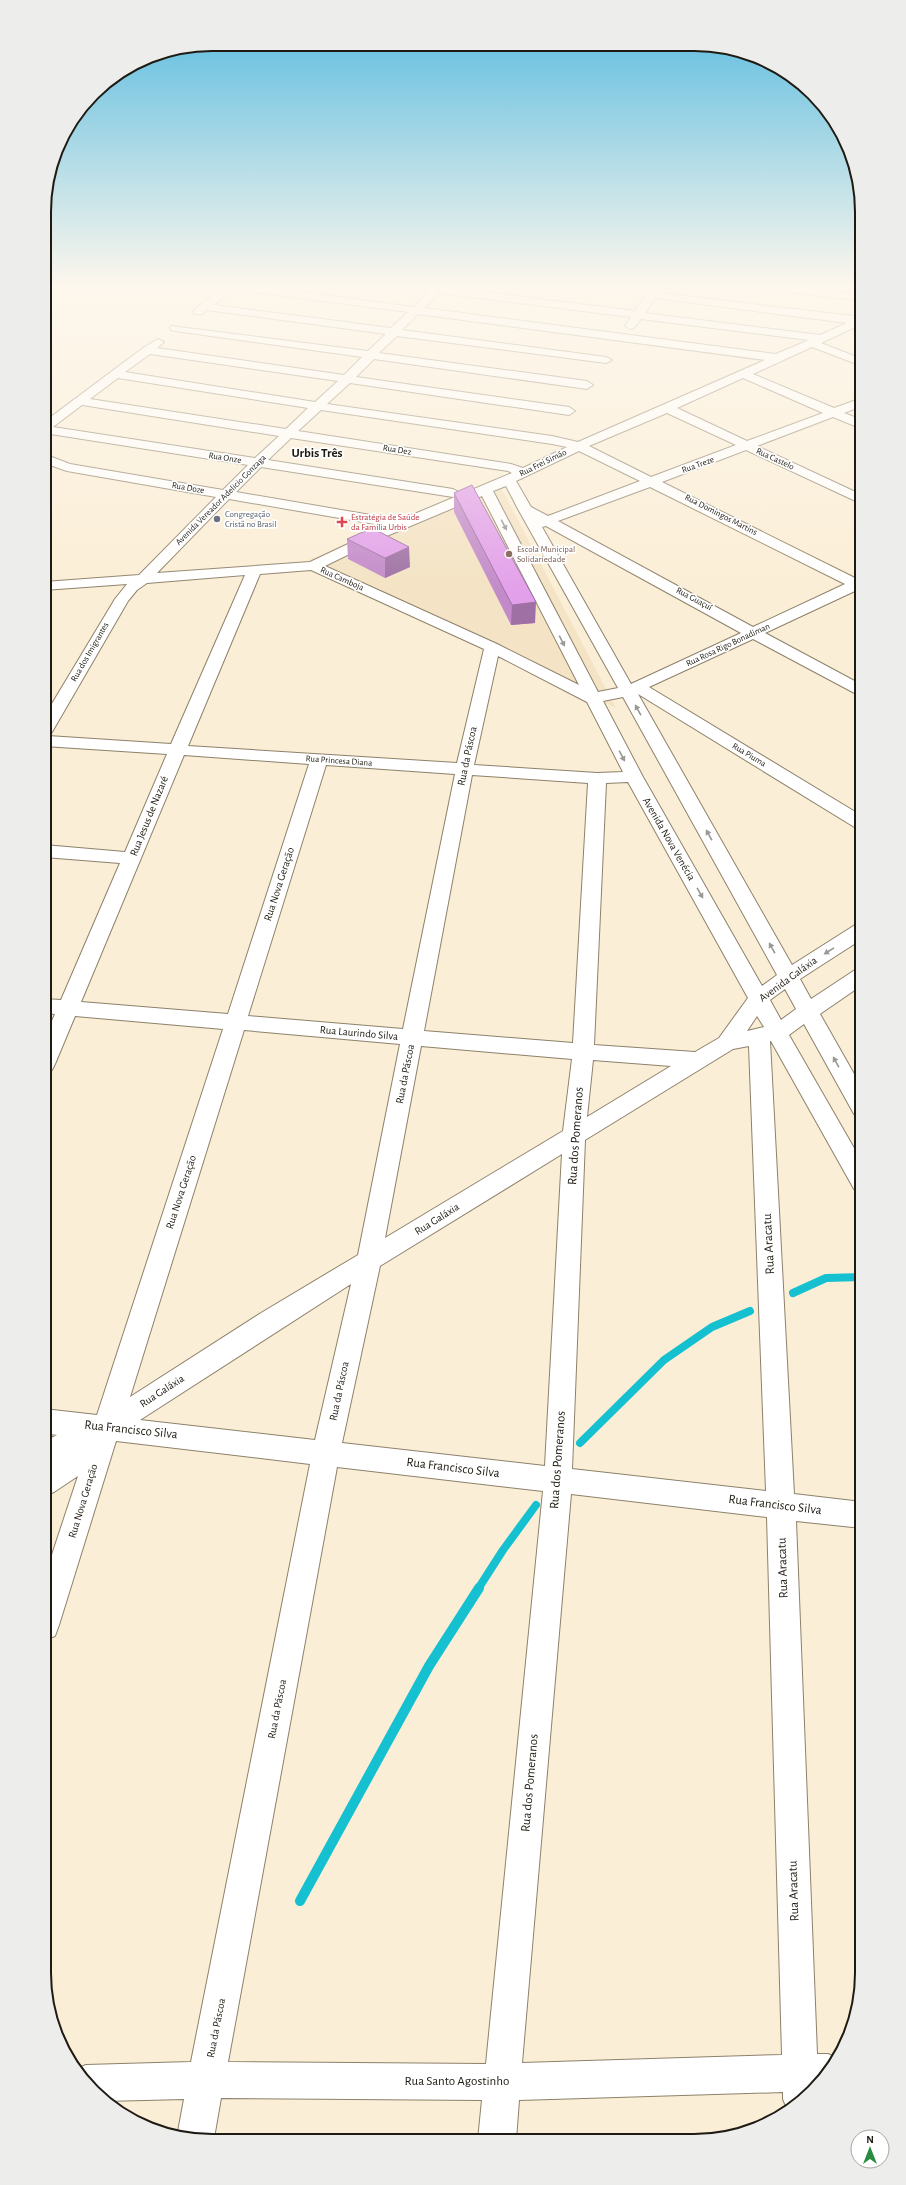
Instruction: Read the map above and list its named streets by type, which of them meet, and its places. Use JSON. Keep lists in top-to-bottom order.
{
  "streets": {
    "street": [
      "Rua Dez",
      "Rua Onze",
      "Rua Castelo",
      "Rua Frei Simão",
      "Rua Treze",
      "Rua Doze",
      "Avenida Vereador Adelicio Gonzaga",
      "Rua Domingos Martins",
      "Rua Camboja",
      "Rua Guaçuí",
      "Rua Rosa Rigo Bonadiman",
      "Rua dos Imigrantes",
      "Rua Piuma",
      "Rua da Páscoa",
      "Rua Princesa Diana",
      "Rua Jesus de Nazaré",
      "Avenida Nova Venécia",
      "Rua Nova Geração",
      "Avenida Galáxia",
      "Rua Laurindo Silva",
      "Rua dos Pomeranos",
      "Rua Galáxia",
      "Rua Aracatu",
      "Rua Francisco Silva",
      "Rua Santo Agostinho"
    ]
  },
  "crossings": [
    ["Rua Dez", "Rua Frei Simão"],
    ["Rua Dez", "Avenida Vereador Adelicio Gonzaga"],
    ["Rua Dez", "Avenida Nova Venécia"],
    ["Rua Onze", "Rua Frei Simão"],
    ["Rua Onze", "Avenida Vereador Adelicio Gonzaga"],
    ["Rua Castelo", "Rua Frei Simão"],
    ["Rua Castelo", "Rua Treze"],
    ["Rua Frei Simão", "Rua Doze"],
    ["Rua Frei Simão", "Rua Domingos Martins"],
    ["Rua Frei Simão", "Rua Camboja"],
    ["Rua Frei Simão", "Avenida Nova Venécia"],
    ["Rua Treze", "Rua Domingos Martins"],
    ["Rua Treze", "Rua Guaçuí"],
    ["Rua Treze", "Avenida Nova Venécia"],
    ["Rua Doze", "Avenida Vereador Adelicio Gonzaga"],
    ["Avenida Vereador Adelicio Gonzaga", "Rua Domingos Martins"],
    ["Avenida Vereador Adelicio Gonzaga", "Rua Camboja"],
    ["Avenida Vereador Adelicio Gonzaga", "Rua dos Imigrantes"],
    ["Rua Camboja", "Rua Rosa Rigo Bonadiman"],
    ["Rua Camboja", "Rua dos Imigrantes"],
    ["Rua Camboja", "Rua da Páscoa"],
    ["Rua Camboja", "Rua Jesus de Nazaré"],
    ["Rua Camboja", "Avenida Nova Venécia"],
    ["Rua Guaçuí", "Rua Rosa Rigo Bonadiman"],
    ["Rua Guaçuí", "Avenida Nova Venécia"],
    ["Rua Rosa Rigo Bonadiman", "Rua Piuma"],
    ["Rua Rosa Rigo Bonadiman", "Avenida Nova Venécia"],
    ["Rua Piuma", "Avenida Nova Venécia"],
    ["Rua da Páscoa", "Rua Princesa Diana"],
    ["Rua da Páscoa", "Rua Laurindo Silva"],
    ["Rua da Páscoa", "Rua Galáxia"],
    ["Rua da Páscoa", "Rua Francisco Silva"],
    ["Rua da Páscoa", "Rua Santo Agostinho"],
    ["Rua Princesa Diana", "Rua Jesus de Nazaré"],
    ["Rua Princesa Diana", "Avenida Nova Venécia"],
    ["Rua Princesa Diana", "Rua Nova Geração"],
    ["Rua Princesa Diana", "Rua dos Pomeranos"],
    ["Rua Jesus de Nazaré", "Rua Laurindo Silva"],
    ["Avenida Nova Venécia", "Avenida Galáxia"],
    ["Avenida Nova Venécia", "Rua Galáxia"],
    ["Avenida Nova Venécia", "Rua Aracatu"],
    ["Rua Nova Geração", "Rua Laurindo Silva"],
    ["Rua Nova Geração", "Rua Galáxia"],
    ["Rua Nova Geração", "Rua Francisco Silva"],
    ["Avenida Galáxia", "Rua Galáxia"],
    ["Rua Laurindo Silva", "Rua dos Pomeranos"],
    ["Rua Laurindo Silva", "Rua Galáxia"],
    ["Rua dos Pomeranos", "Rua Galáxia"],
    ["Rua dos Pomeranos", "Rua Francisco Silva"],
    ["Rua dos Pomeranos", "Rua Santo Agostinho"],
    ["Rua Galáxia", "Rua Aracatu"],
    ["Rua Galáxia", "Rua Francisco Silva"],
    ["Rua Aracatu", "Rua Francisco Silva"],
    ["Rua Aracatu", "Rua Santo Agostinho"]
  ],
  "districts": ["Urbis Três"],
  "places": {
    "other": ["Congregação Cristã no Brasil", "Escola Municipal Solidariedade"],
    "health": ["Estratégia de Saúde da Família Urbis"]
  },
  "north": "top"
}
